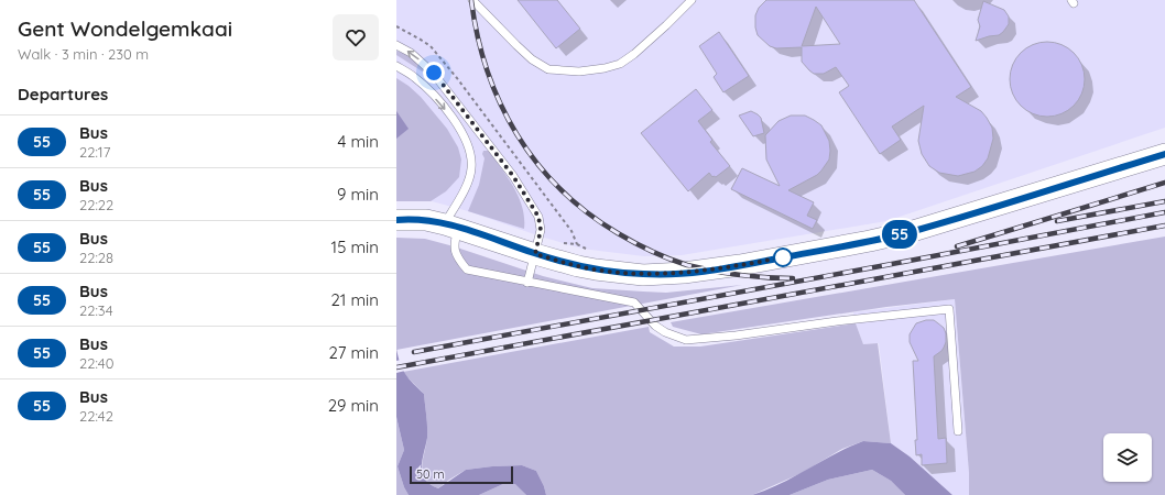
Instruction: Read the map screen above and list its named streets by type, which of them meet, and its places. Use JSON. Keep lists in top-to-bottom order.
{
  "lines": ["bus line 55"],
  "scale_bar": "50 m",
  "page": {
    "heading": [
      ["Gent Wondelgemkaai", "Walk · 3 min · 230 m"],
      "Departures"
    ],
    "on_map": "55",
    "list": [
      {
        "mark": "55",
        "name": "Bus",
        "note": "22:17",
        "value": "4 min"
      },
      {
        "mark": "55",
        "name": "Bus",
        "note": "22:22",
        "value": "9 min"
      },
      {
        "mark": "55",
        "name": "Bus",
        "note": "22:28",
        "value": "15 min"
      },
      {
        "mark": "55",
        "name": "Bus",
        "note": "22:34",
        "value": "21 min"
      },
      {
        "mark": "55",
        "name": "Bus",
        "note": "22:40",
        "value": "27 min"
      },
      {
        "mark": "55",
        "name": "Bus",
        "note": "22:42",
        "value": "29 min"
      }
    ],
    "scale": "50 m"
  }
}
